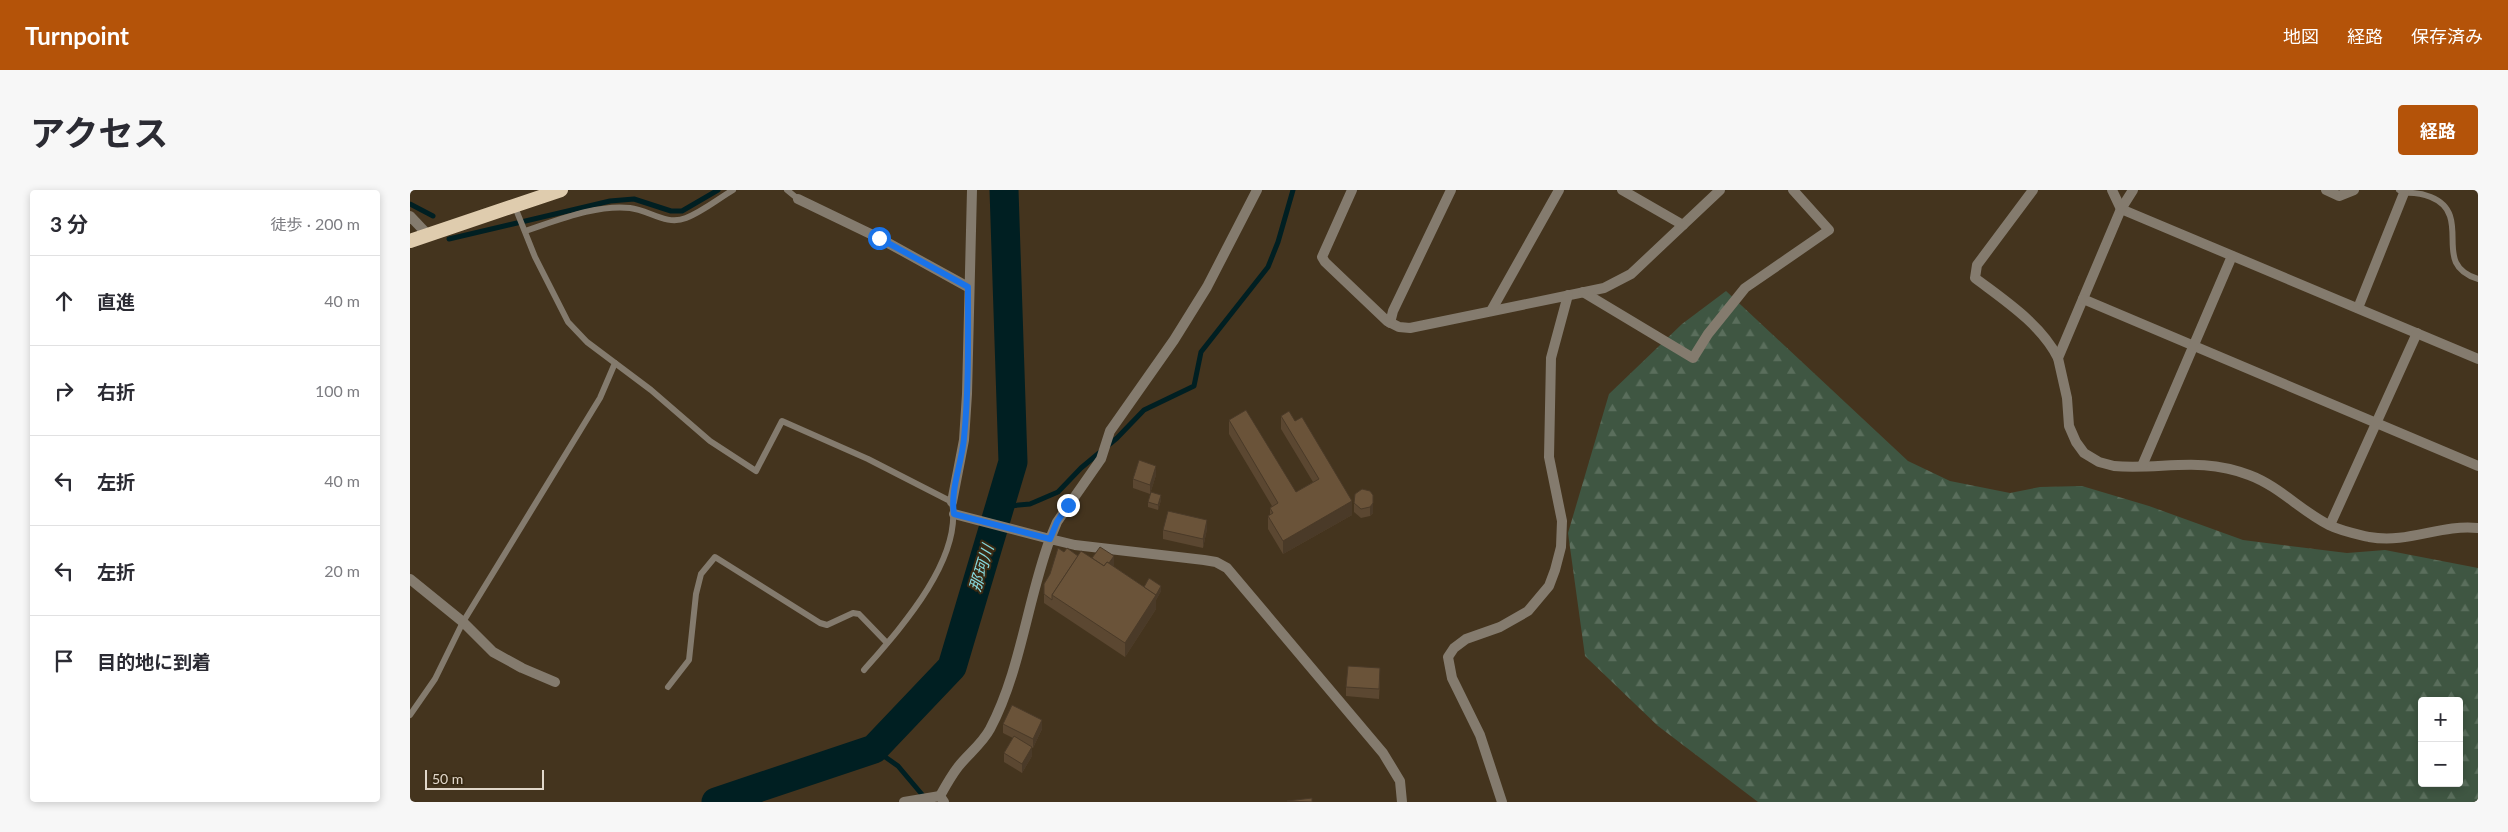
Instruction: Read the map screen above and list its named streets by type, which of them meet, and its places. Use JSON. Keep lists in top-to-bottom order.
{
  "water": ["那珂川"],
  "scale_bar": "50 m",
  "page": {
    "header": "Turnpoint",
    "nav": ["地図", "経路", "保存済み"],
    "title": "アクセス",
    "buttons": "経路",
    "heading": ["3 分", "徒歩 · 200 m"],
    "list": [
      ["直進", "40 m"],
      ["右折", "100 m"],
      ["左折", "40 m"],
      ["左折", "20 m"],
      "目的地に到着"
    ],
    "map_buttons": ["+", "−"],
    "scale": "50 m"
  }
}
